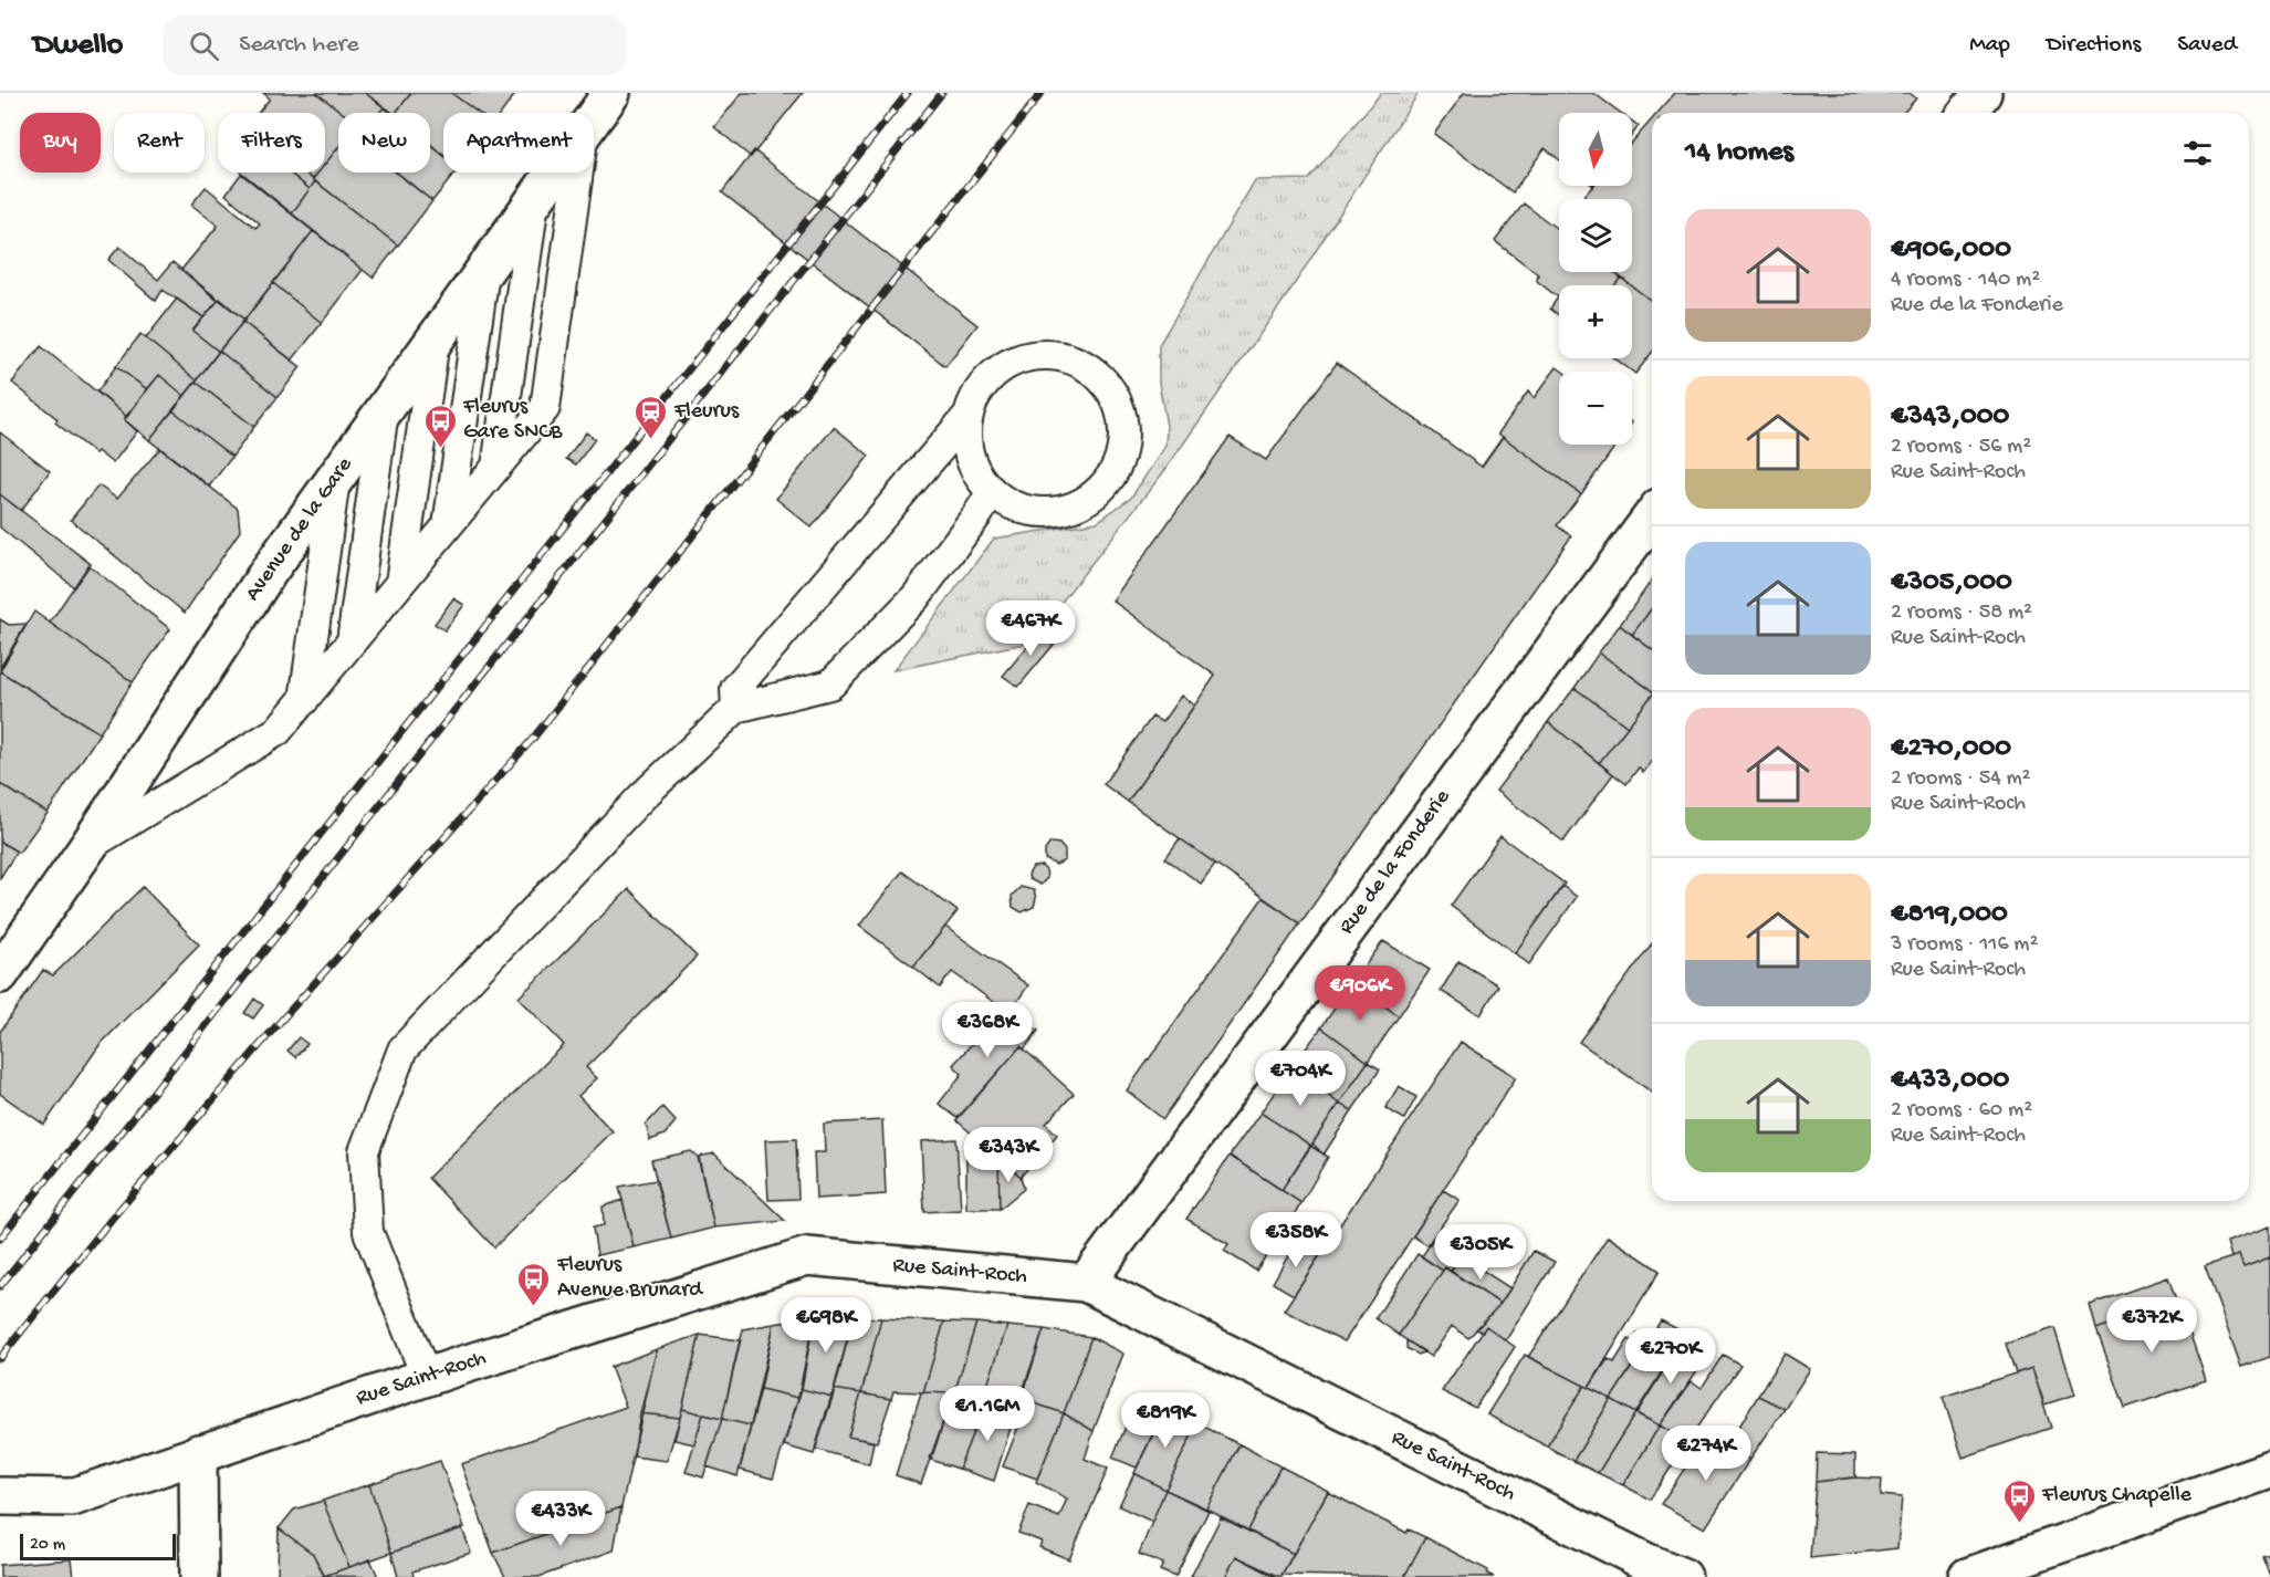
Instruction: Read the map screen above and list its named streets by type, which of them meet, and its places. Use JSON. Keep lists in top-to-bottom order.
{
  "streets": {
    "street": ["Avenue de la Gare", "Rue de la Fonderie", "Rue Saint-Roch"]
  },
  "crossings": [
    ["Rue de la Fonderie", "Rue Saint-Roch"]
  ],
  "places": {
    "station": ["Fleurus"],
    "bus stop": ["Fleurus Gare SNCB", "Fleurus Avenue Brunard", "Fleurus Chapelle"]
  },
  "scale_bar": "20 m",
  "north": "bottom",
  "page": {
    "header": "Dwello",
    "search": "Search here",
    "nav": ["Map", "Directions", "Saved"],
    "map_buttons": ["+", "−"],
    "chip": [
      "Buy",
      "Rent",
      "Filters",
      "New",
      "Apartment"
    ],
    "heading": "14 homes",
    "list": [
      {
        "name": "€906,000",
        "note": "4 rooms · 140 m² · Rue de la Fonderie"
      },
      {
        "name": "€343,000",
        "note": "2 rooms · 56 m² · Rue Saint-Roch"
      },
      {
        "name": "€305,000",
        "note": "2 rooms · 58 m² · Rue Saint-Roch"
      },
      {
        "name": "€270,000",
        "note": "2 rooms · 54 m² · Rue Saint-Roch"
      },
      {
        "name": "€819,000",
        "note": "3 rooms · 116 m² · Rue Saint-Roch"
      },
      {
        "name": "€433,000",
        "note": "2 rooms · 60 m² · Rue Saint-Roch"
      }
    ],
    "price": [
      "€467K",
      "€906K",
      "€368K",
      "€704K",
      "€343K",
      "€358K",
      "€305K",
      "€698K",
      "€372K",
      "€270K",
      "€1.16M",
      "€819K",
      "€274K",
      "€433K"
    ],
    "scale": "20 m"
  }
}
